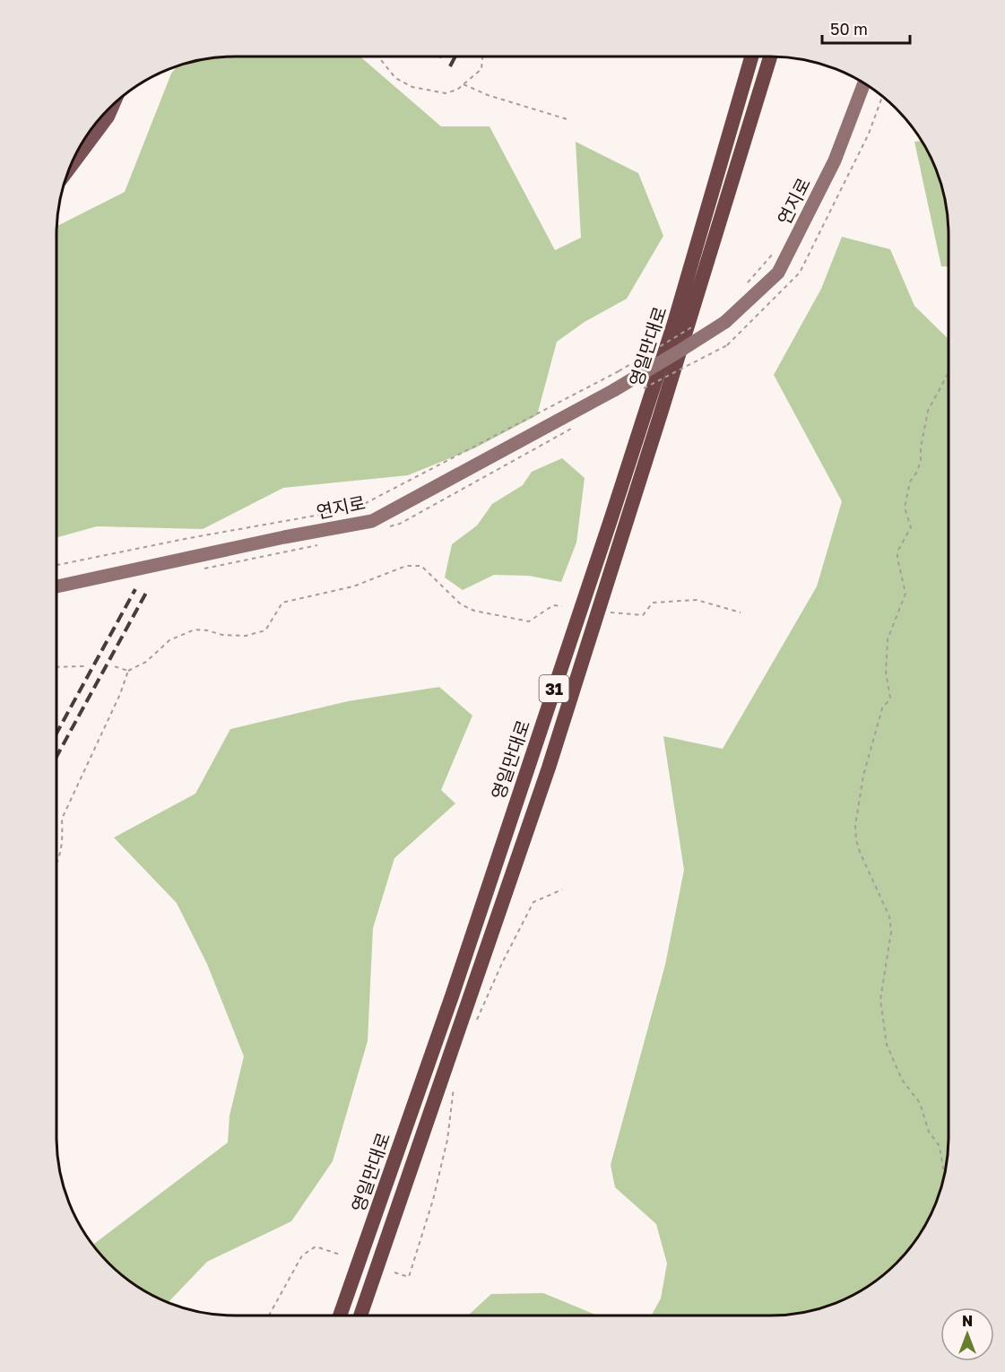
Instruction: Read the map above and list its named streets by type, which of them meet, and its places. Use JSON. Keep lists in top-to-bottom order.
{
  "streets": {
    "highway": ["영일만대로", "31"],
    "main road": ["연지로"]
  },
  "scale_bar": "50 m",
  "north": "top"
}
